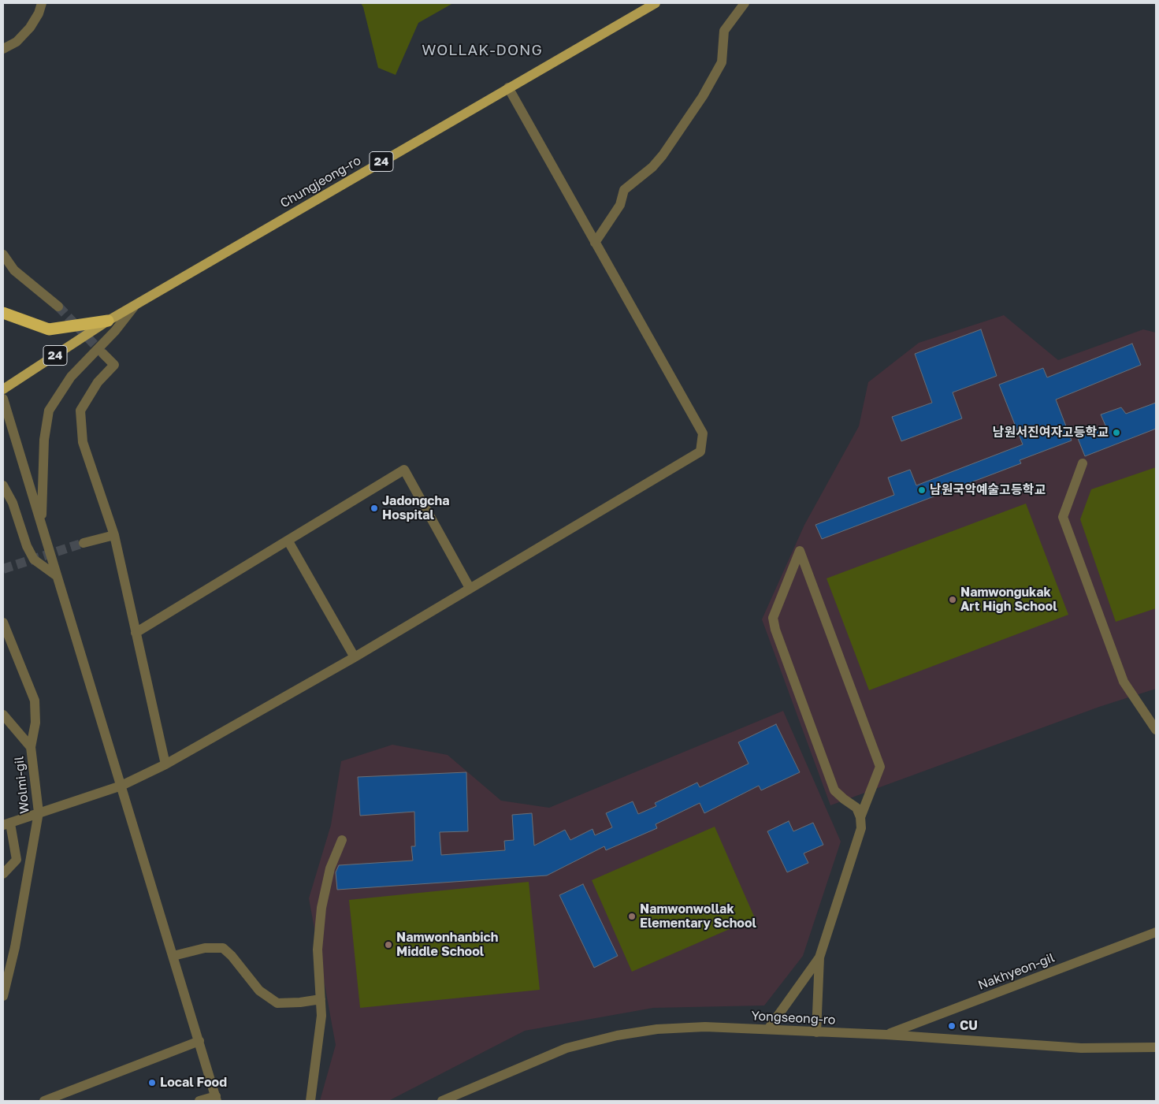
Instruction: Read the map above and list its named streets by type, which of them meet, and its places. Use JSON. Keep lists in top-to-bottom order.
{
  "streets": {
    "main road": ["24", "Chungjeong-ro"],
    "street": ["Wolmi-gil", "Nakhyeon-gil", "Yongseong-ro"]
  },
  "crossings": [
    ["Nakhyeon-gil", "Yongseong-ro"]
  ],
  "districts": ["WOLLAK-DONG"],
  "places": [
    "남원서진여자고등학교",
    "남원국악예술고등학교",
    "Jadongcha Hospital",
    "Namwongukak Art High School",
    "Namwonwollak Elementary School",
    "Namwonhanbich Middle School",
    "CU",
    "Local Food"
  ]
}
